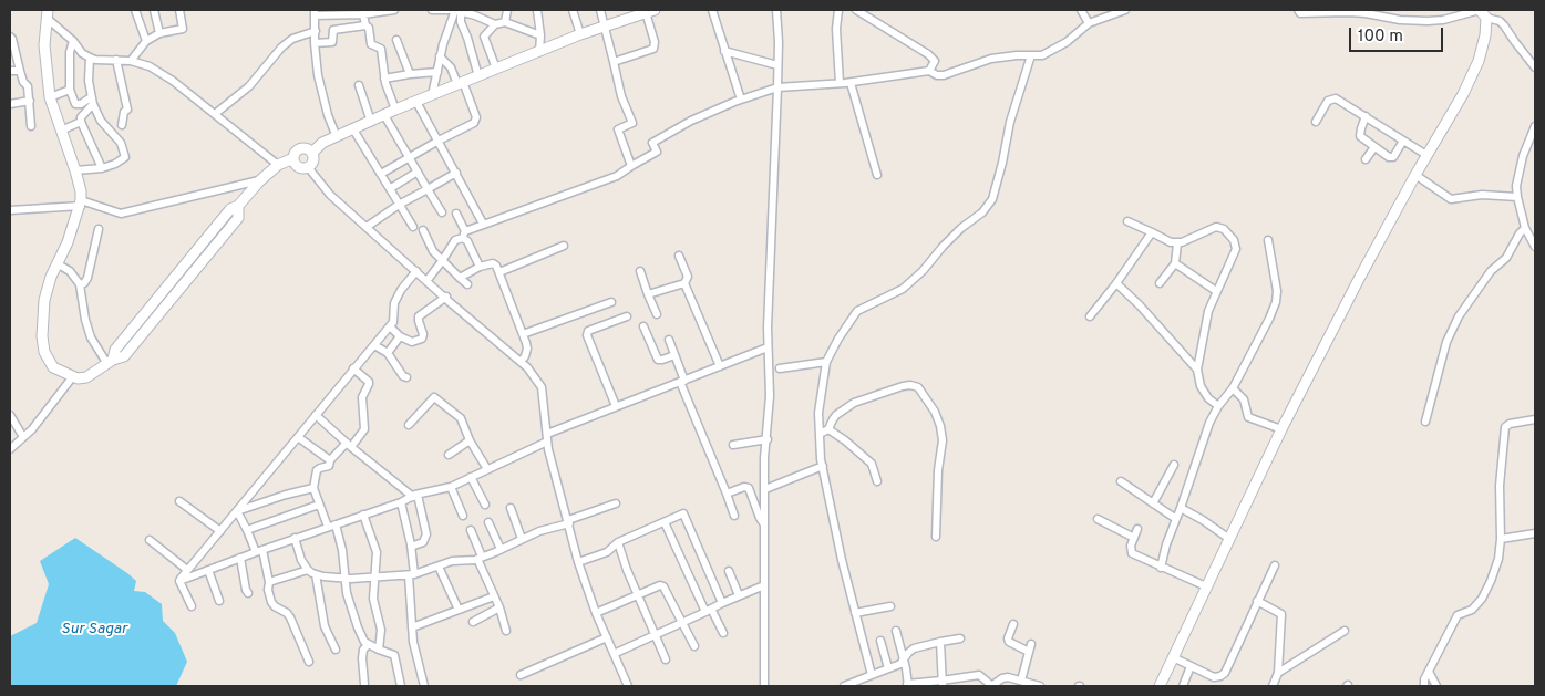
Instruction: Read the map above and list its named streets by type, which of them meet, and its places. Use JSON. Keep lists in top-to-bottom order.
{
  "water": ["Sur Sagar"],
  "scale_bar": "100 m"
}
